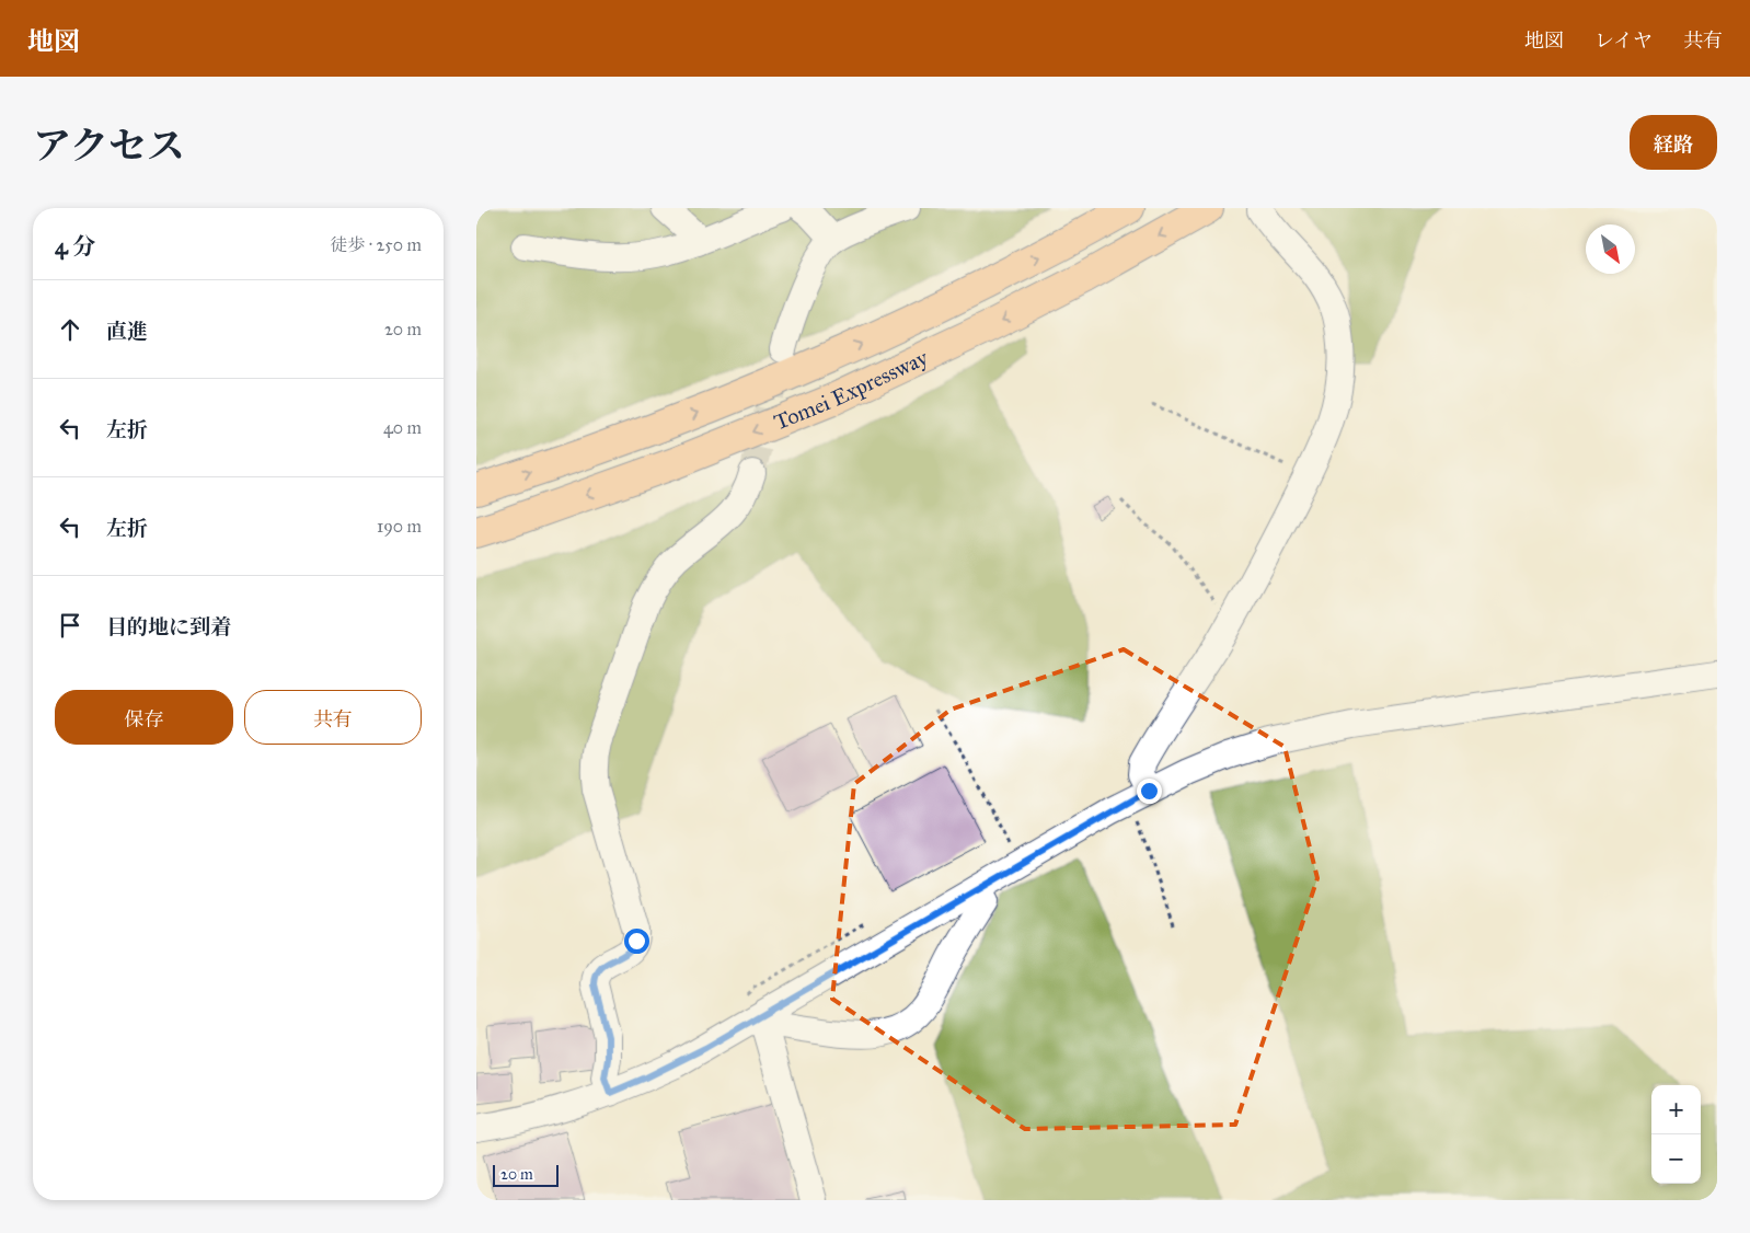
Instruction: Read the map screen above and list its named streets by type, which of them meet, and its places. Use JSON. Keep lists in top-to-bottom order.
{
  "streets": {
    "highway": ["Tomei Expressway"]
  },
  "scale_bar": "20 m",
  "north": "bottom right",
  "page": {
    "header": "地図",
    "nav": ["地図", "レイヤ", "共有"],
    "title": "アクセス",
    "buttons": [
      "経路",
      ["保存", "共有"]
    ],
    "heading": ["4 分", "徒歩 · 250 m"],
    "list": [
      ["直進", "20 m"],
      ["左折", "40 m"],
      ["左折", "190 m"],
      "目的地に到着"
    ],
    "map_buttons": ["+", "−"],
    "scale": "20 m"
  }
}
